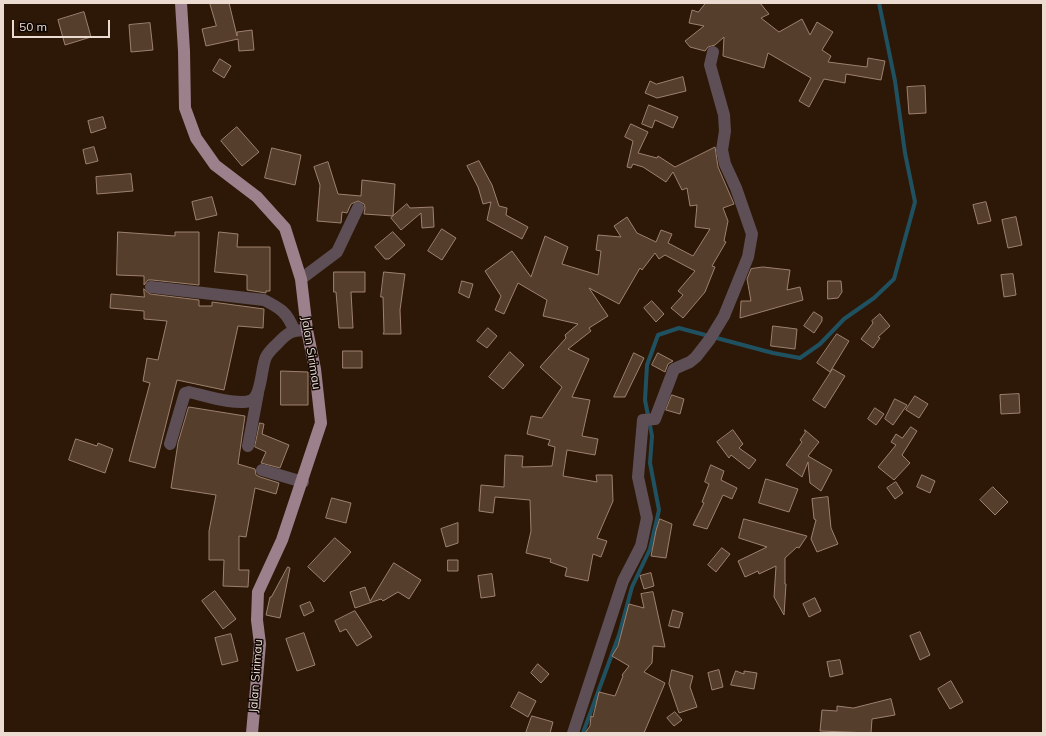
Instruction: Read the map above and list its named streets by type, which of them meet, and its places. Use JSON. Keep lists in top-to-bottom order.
{
  "streets": {
    "main road": ["Jalan Sirimau"]
  },
  "scale_bar": "50 m"
}
